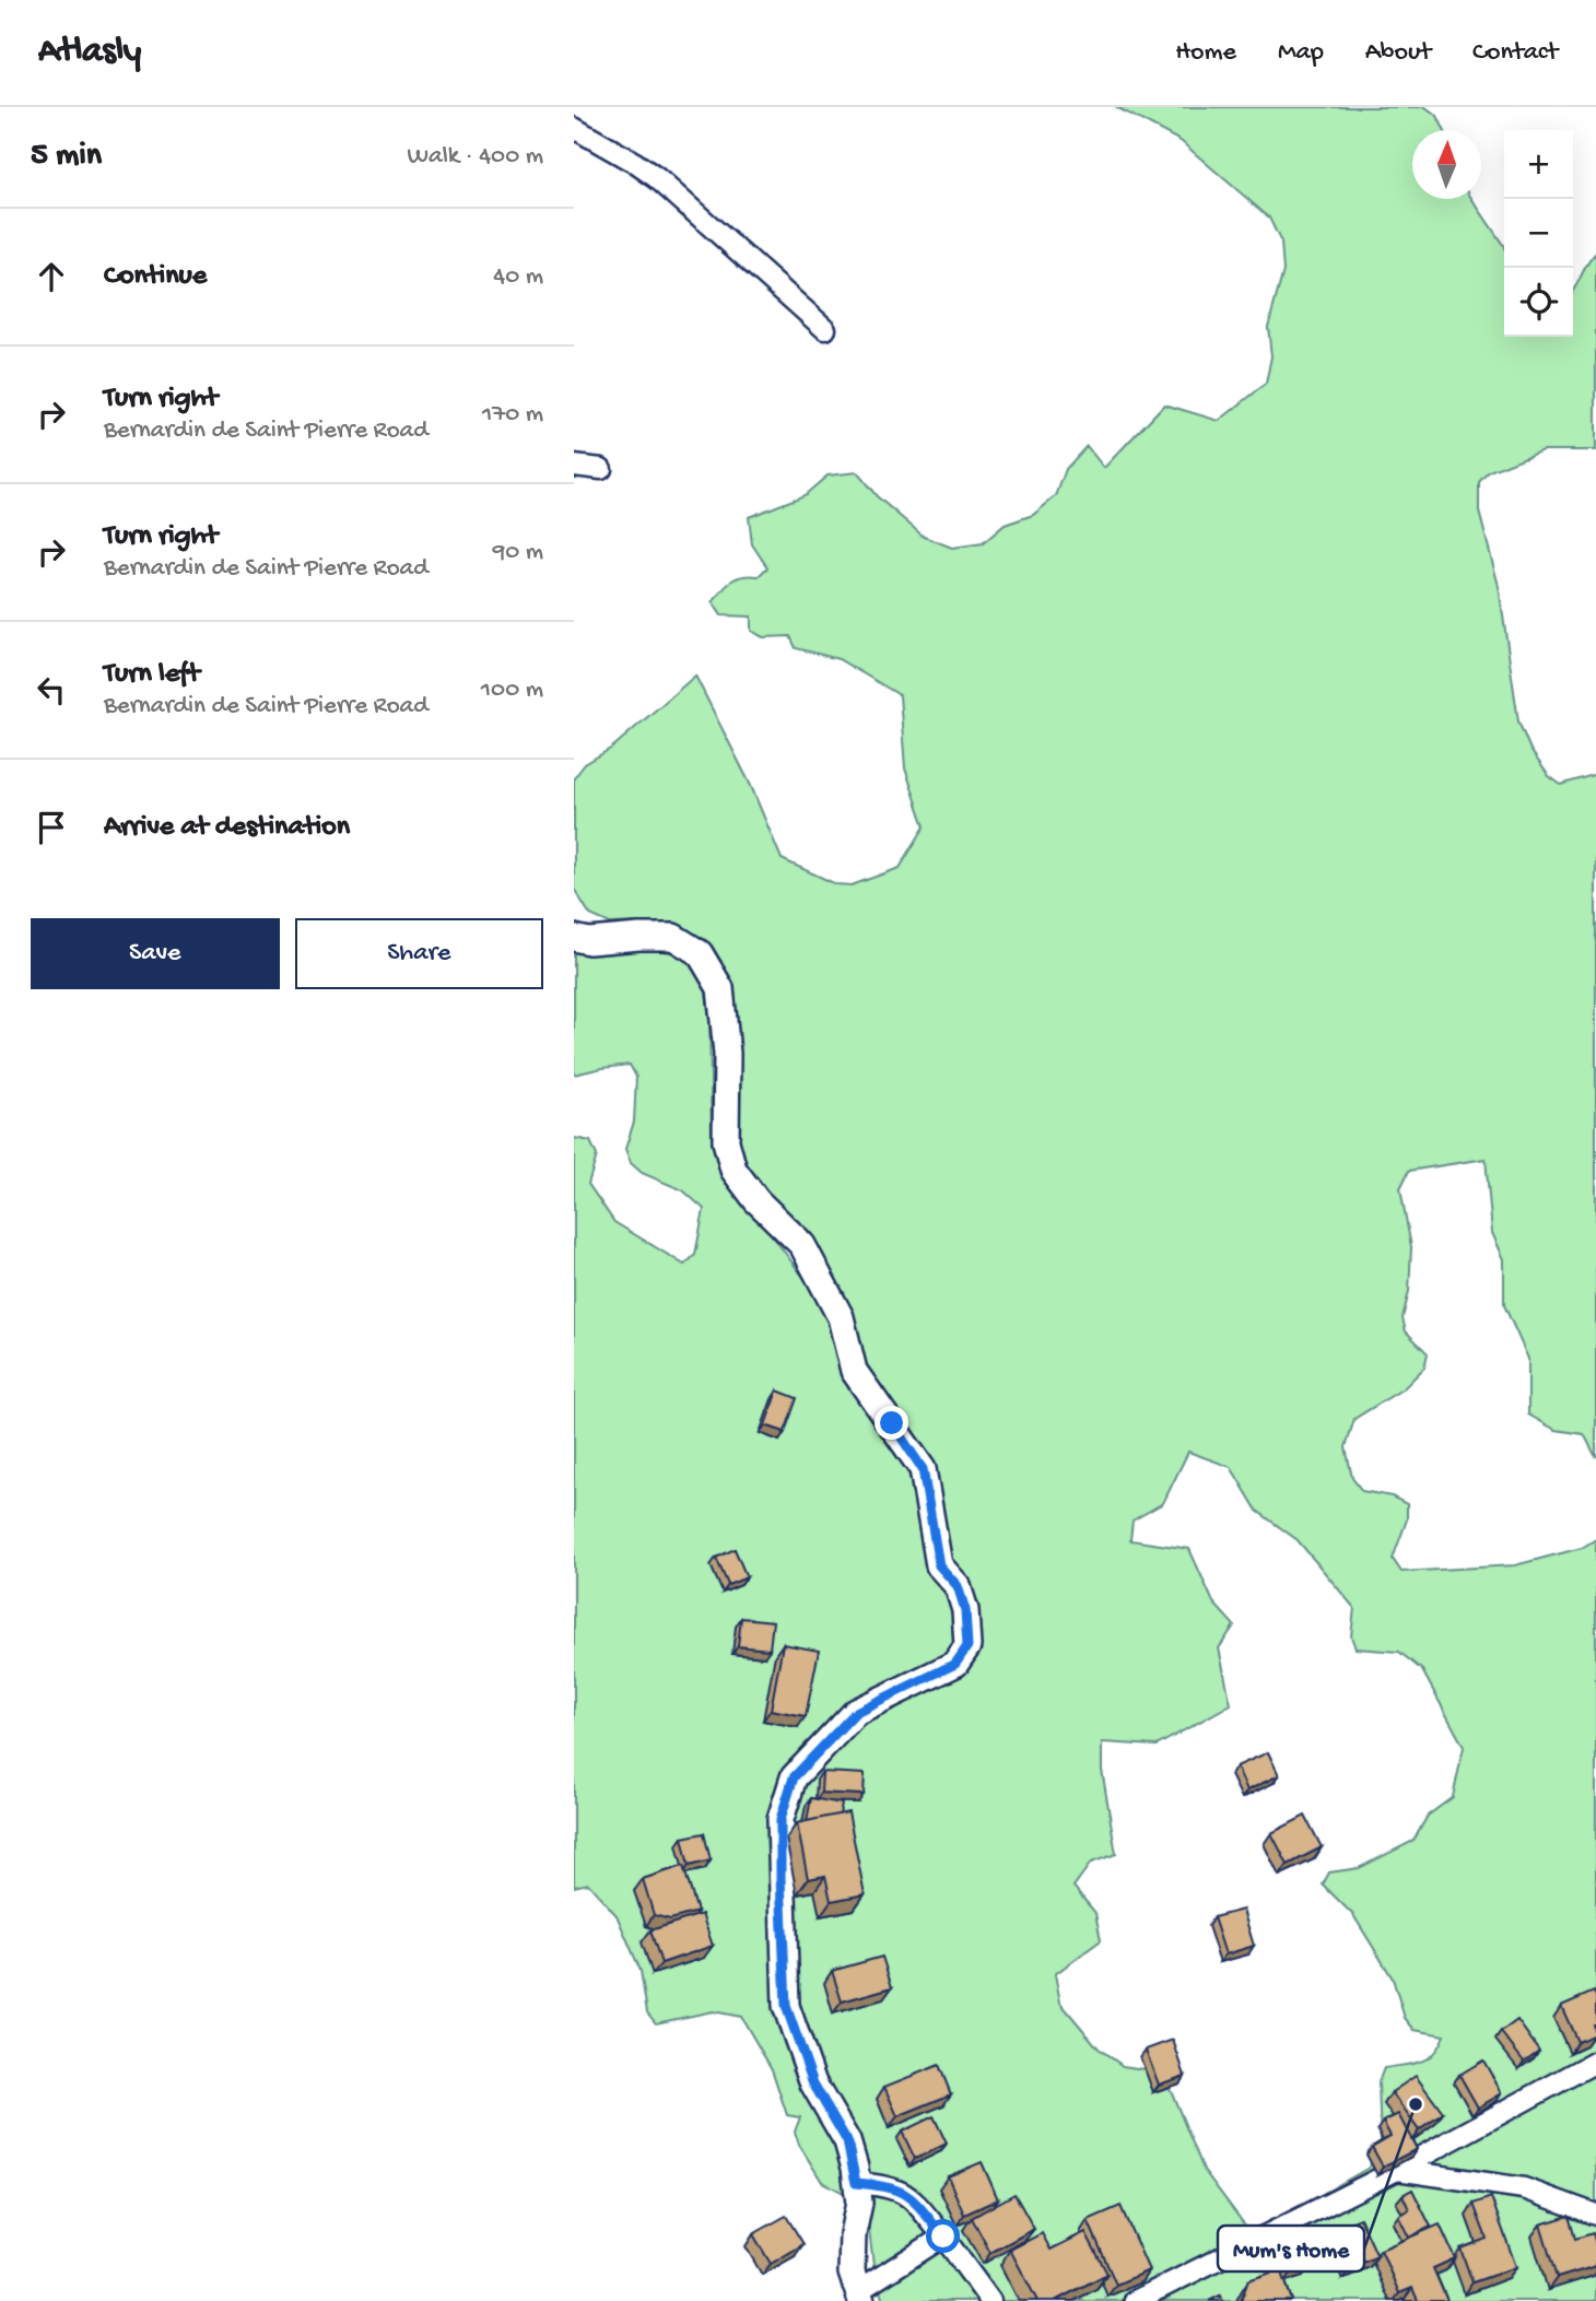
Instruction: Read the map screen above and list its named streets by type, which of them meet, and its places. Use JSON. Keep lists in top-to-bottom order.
{
  "places": ["Mum's Home"],
  "north": "top",
  "page": {
    "header": "Atlasly",
    "nav": [
      "Home",
      "Map",
      "About",
      "Contact"
    ],
    "heading": ["5 min", "Walk · 400 m"],
    "map_buttons": ["+", "−"],
    "list": [
      ["Continue", "40 m"],
      ["Turn right", "Bernardin de Saint Pierre Road", "170 m"],
      ["Turn right", "Bernardin de Saint Pierre Road", "90 m"],
      ["Turn left", "Bernardin de Saint Pierre Road", "100 m"],
      "Arrive at destination"
    ],
    "buttons": ["Save", "Share"]
  }
}
